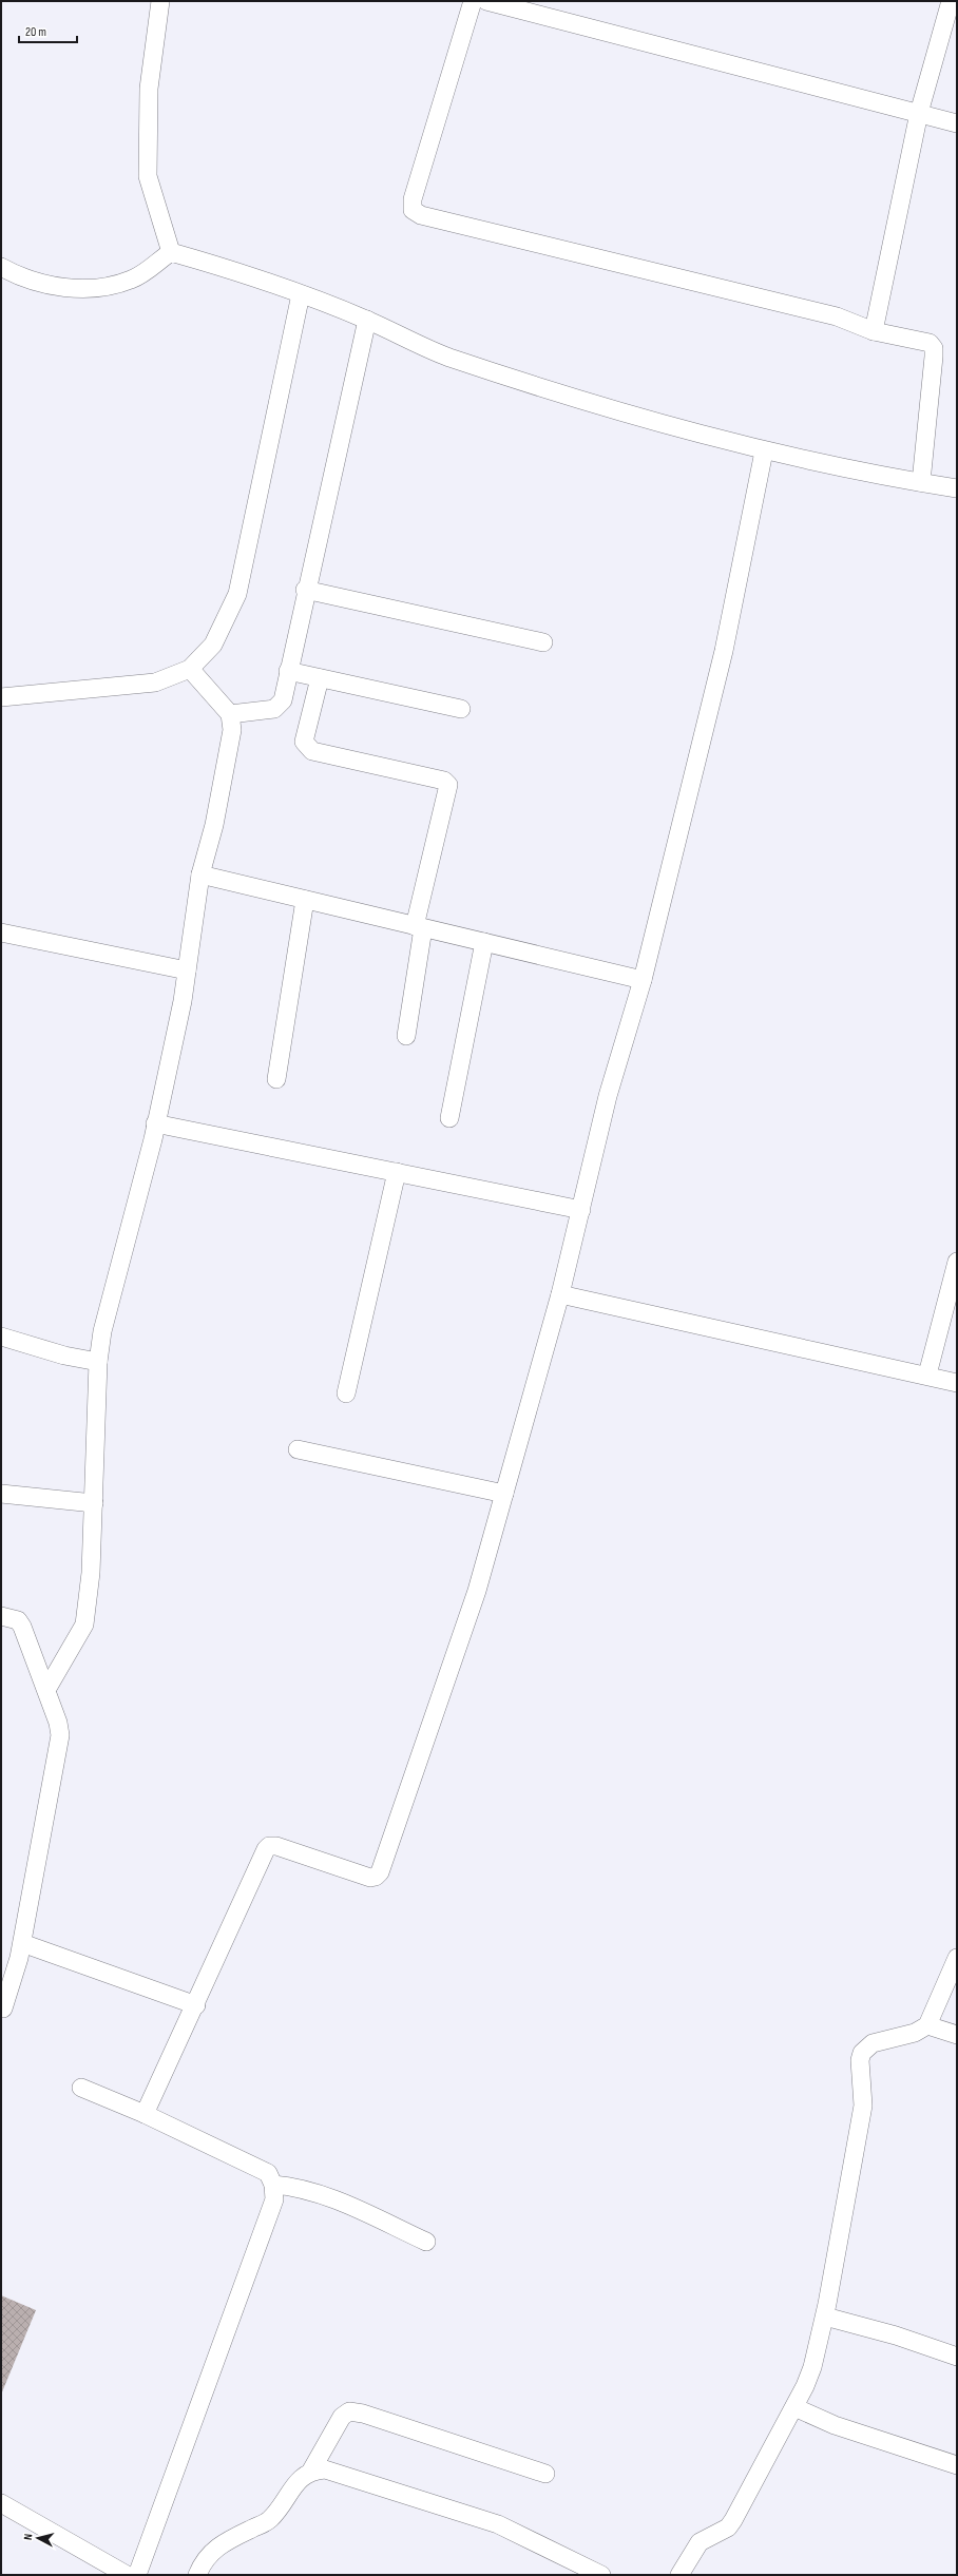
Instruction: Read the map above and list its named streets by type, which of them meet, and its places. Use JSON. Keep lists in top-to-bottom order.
{
  "scale_bar": "20 m",
  "north": "left"
}
